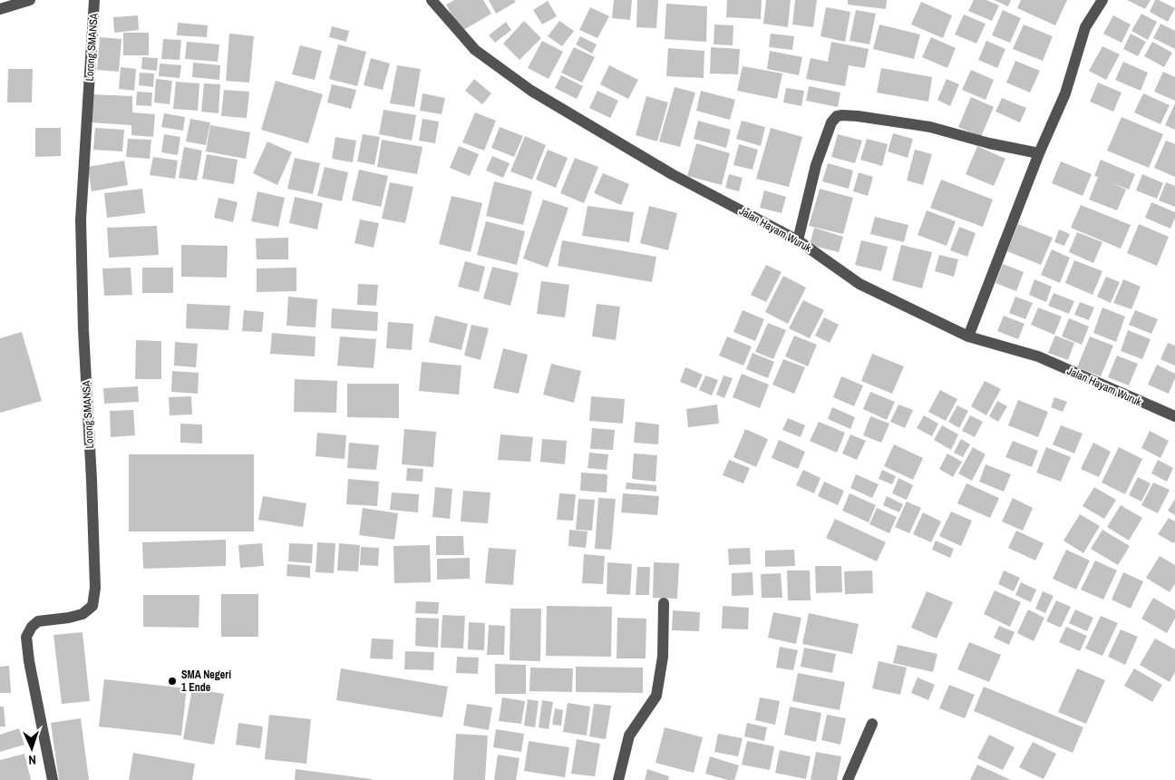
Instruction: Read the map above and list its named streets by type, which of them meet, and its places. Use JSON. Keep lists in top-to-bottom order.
{
  "streets": {
    "street": ["Lorong SMANSA", "Jalan Hayam Wuruk"]
  },
  "places": ["SMA Negeri 1 Ende"],
  "north": "bottom"
}
